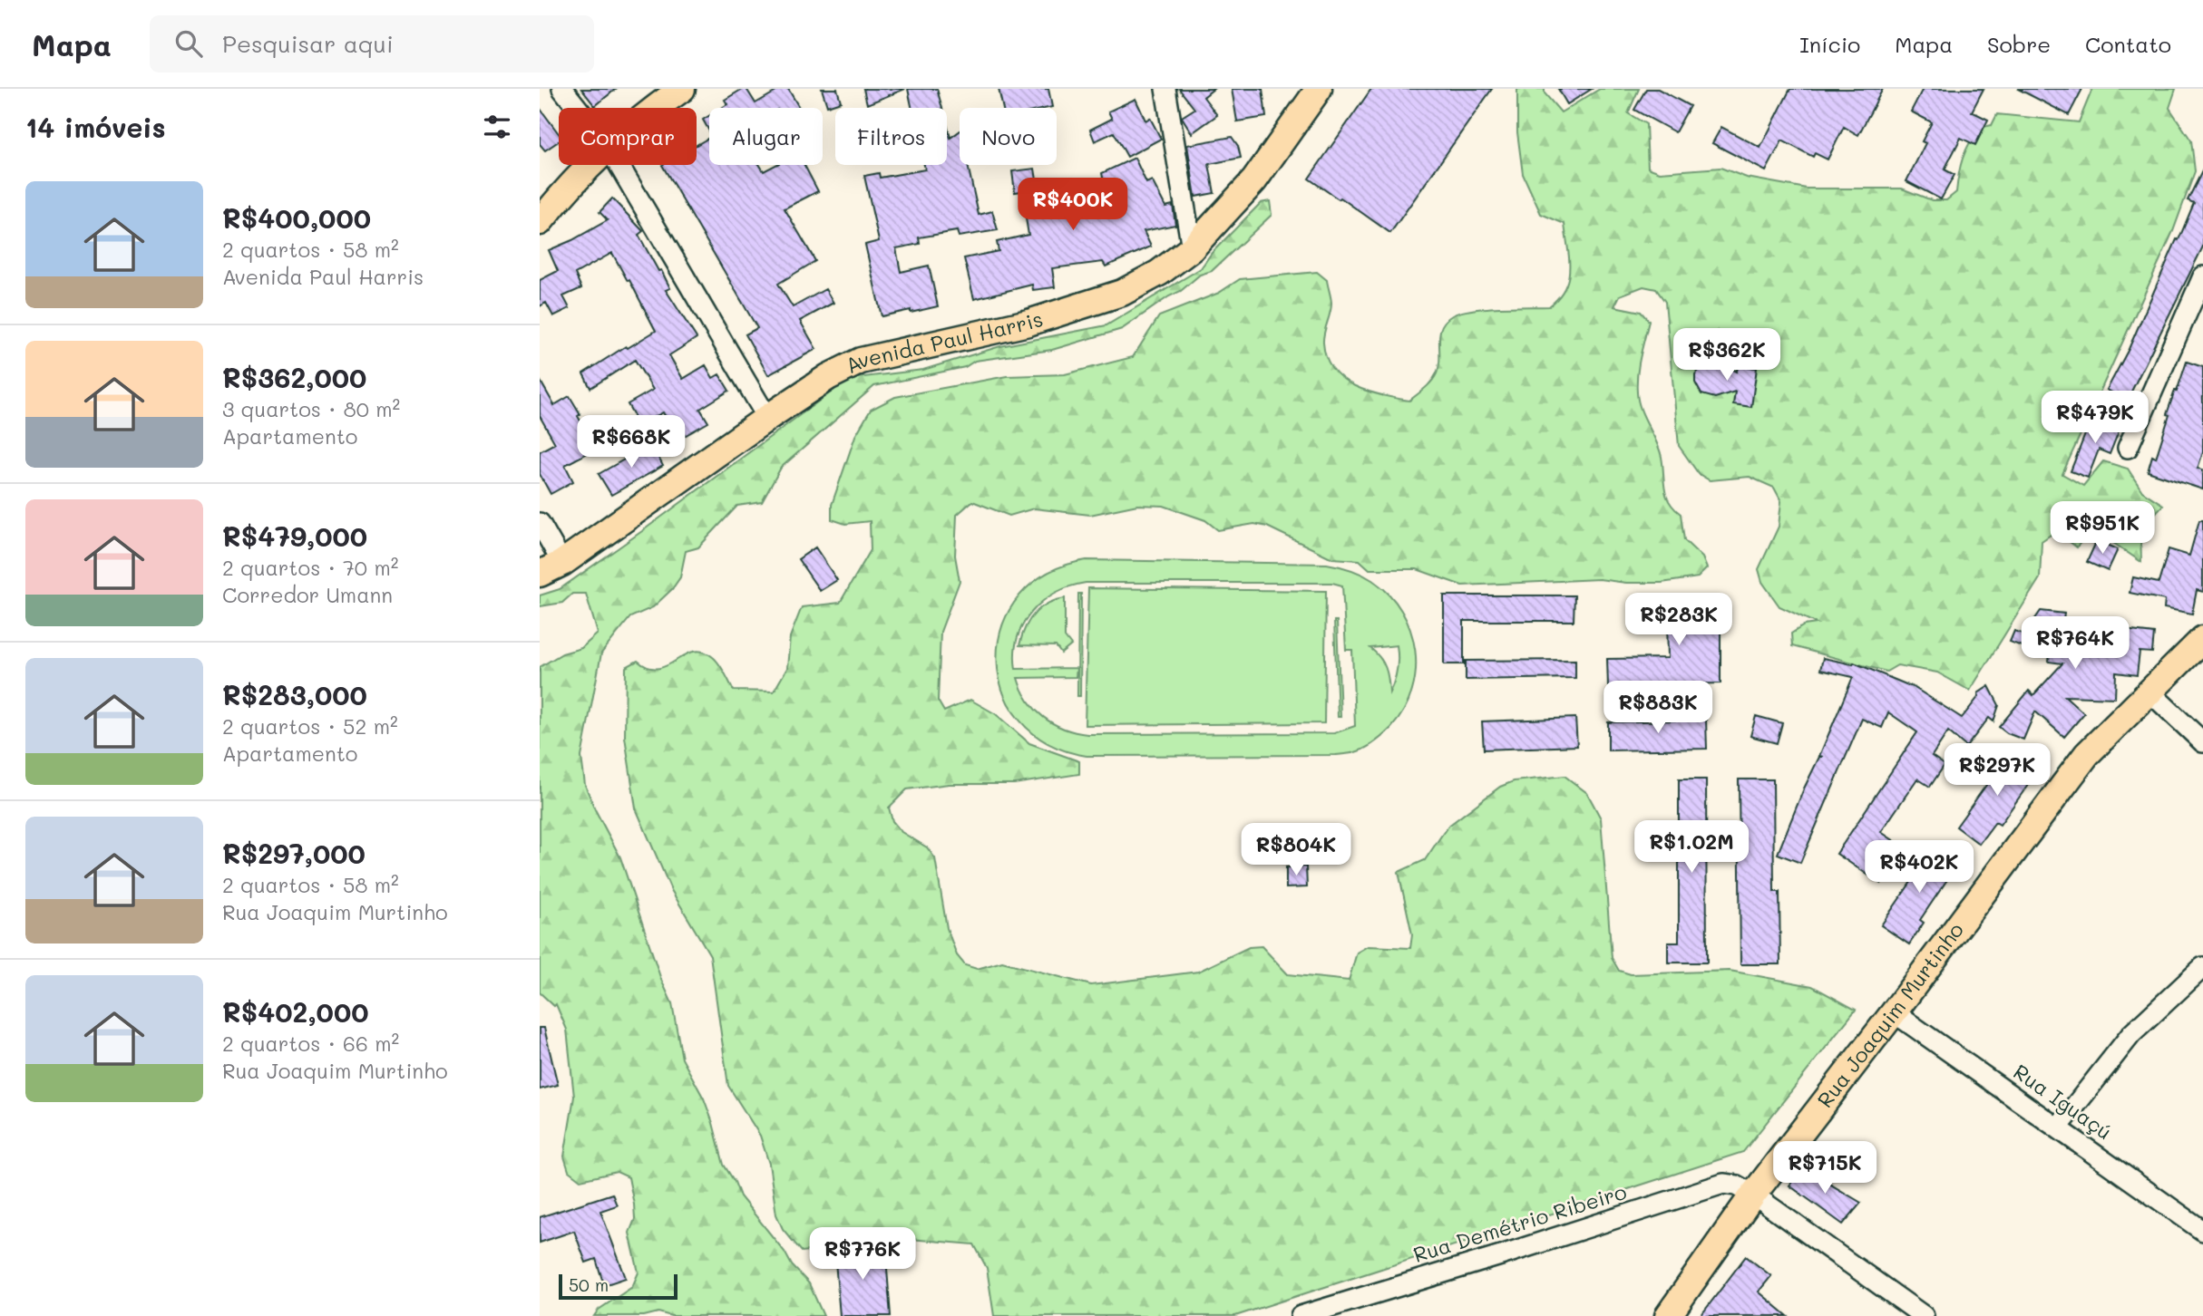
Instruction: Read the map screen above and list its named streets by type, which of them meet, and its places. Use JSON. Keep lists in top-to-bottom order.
{
  "streets": {
    "main road": ["Avenida Paul Harris", "Rua Joaquim Murtinho"],
    "street": ["Rua Iguaçú", "Rua Demétrio Ribeiro"]
  },
  "crossings": [
    ["Rua Joaquim Murtinho", "Rua Iguaçú"],
    ["Rua Joaquim Murtinho", "Rua Demétrio Ribeiro"]
  ],
  "scale_bar": "50 m",
  "page": {
    "header": "Mapa",
    "search": "Pesquisar aqui",
    "nav": [
      "Início",
      "Mapa",
      "Sobre",
      "Contato"
    ],
    "heading": "14 imóveis",
    "chip": [
      "Comprar",
      "Alugar",
      "Filtros",
      "Novo"
    ],
    "list": [
      {
        "name": "R$400,000",
        "note": "2 quartos · 58 m² · Avenida Paul Harris"
      },
      {
        "name": "R$362,000",
        "note": "3 quartos · 80 m² · Apartamento"
      },
      {
        "name": "R$479,000",
        "note": "2 quartos · 70 m² · Corredor Umann"
      },
      {
        "name": "R$283,000",
        "note": "2 quartos · 52 m² · Apartamento"
      },
      {
        "name": "R$297,000",
        "note": "2 quartos · 58 m² · Rua Joaquim Murtinho"
      },
      {
        "name": "R$402,000",
        "note": "2 quartos · 66 m² · Rua Joaquim Murtinho"
      }
    ],
    "price": [
      "R$400K",
      "R$362K",
      "R$479K",
      "R$668K",
      "R$951K",
      "R$283K",
      "R$764K",
      "R$883K",
      "R$297K",
      "R$1.02M",
      "R$804K",
      "R$402K",
      "R$715K",
      "R$776K"
    ],
    "scale": "50 m"
  }
}
